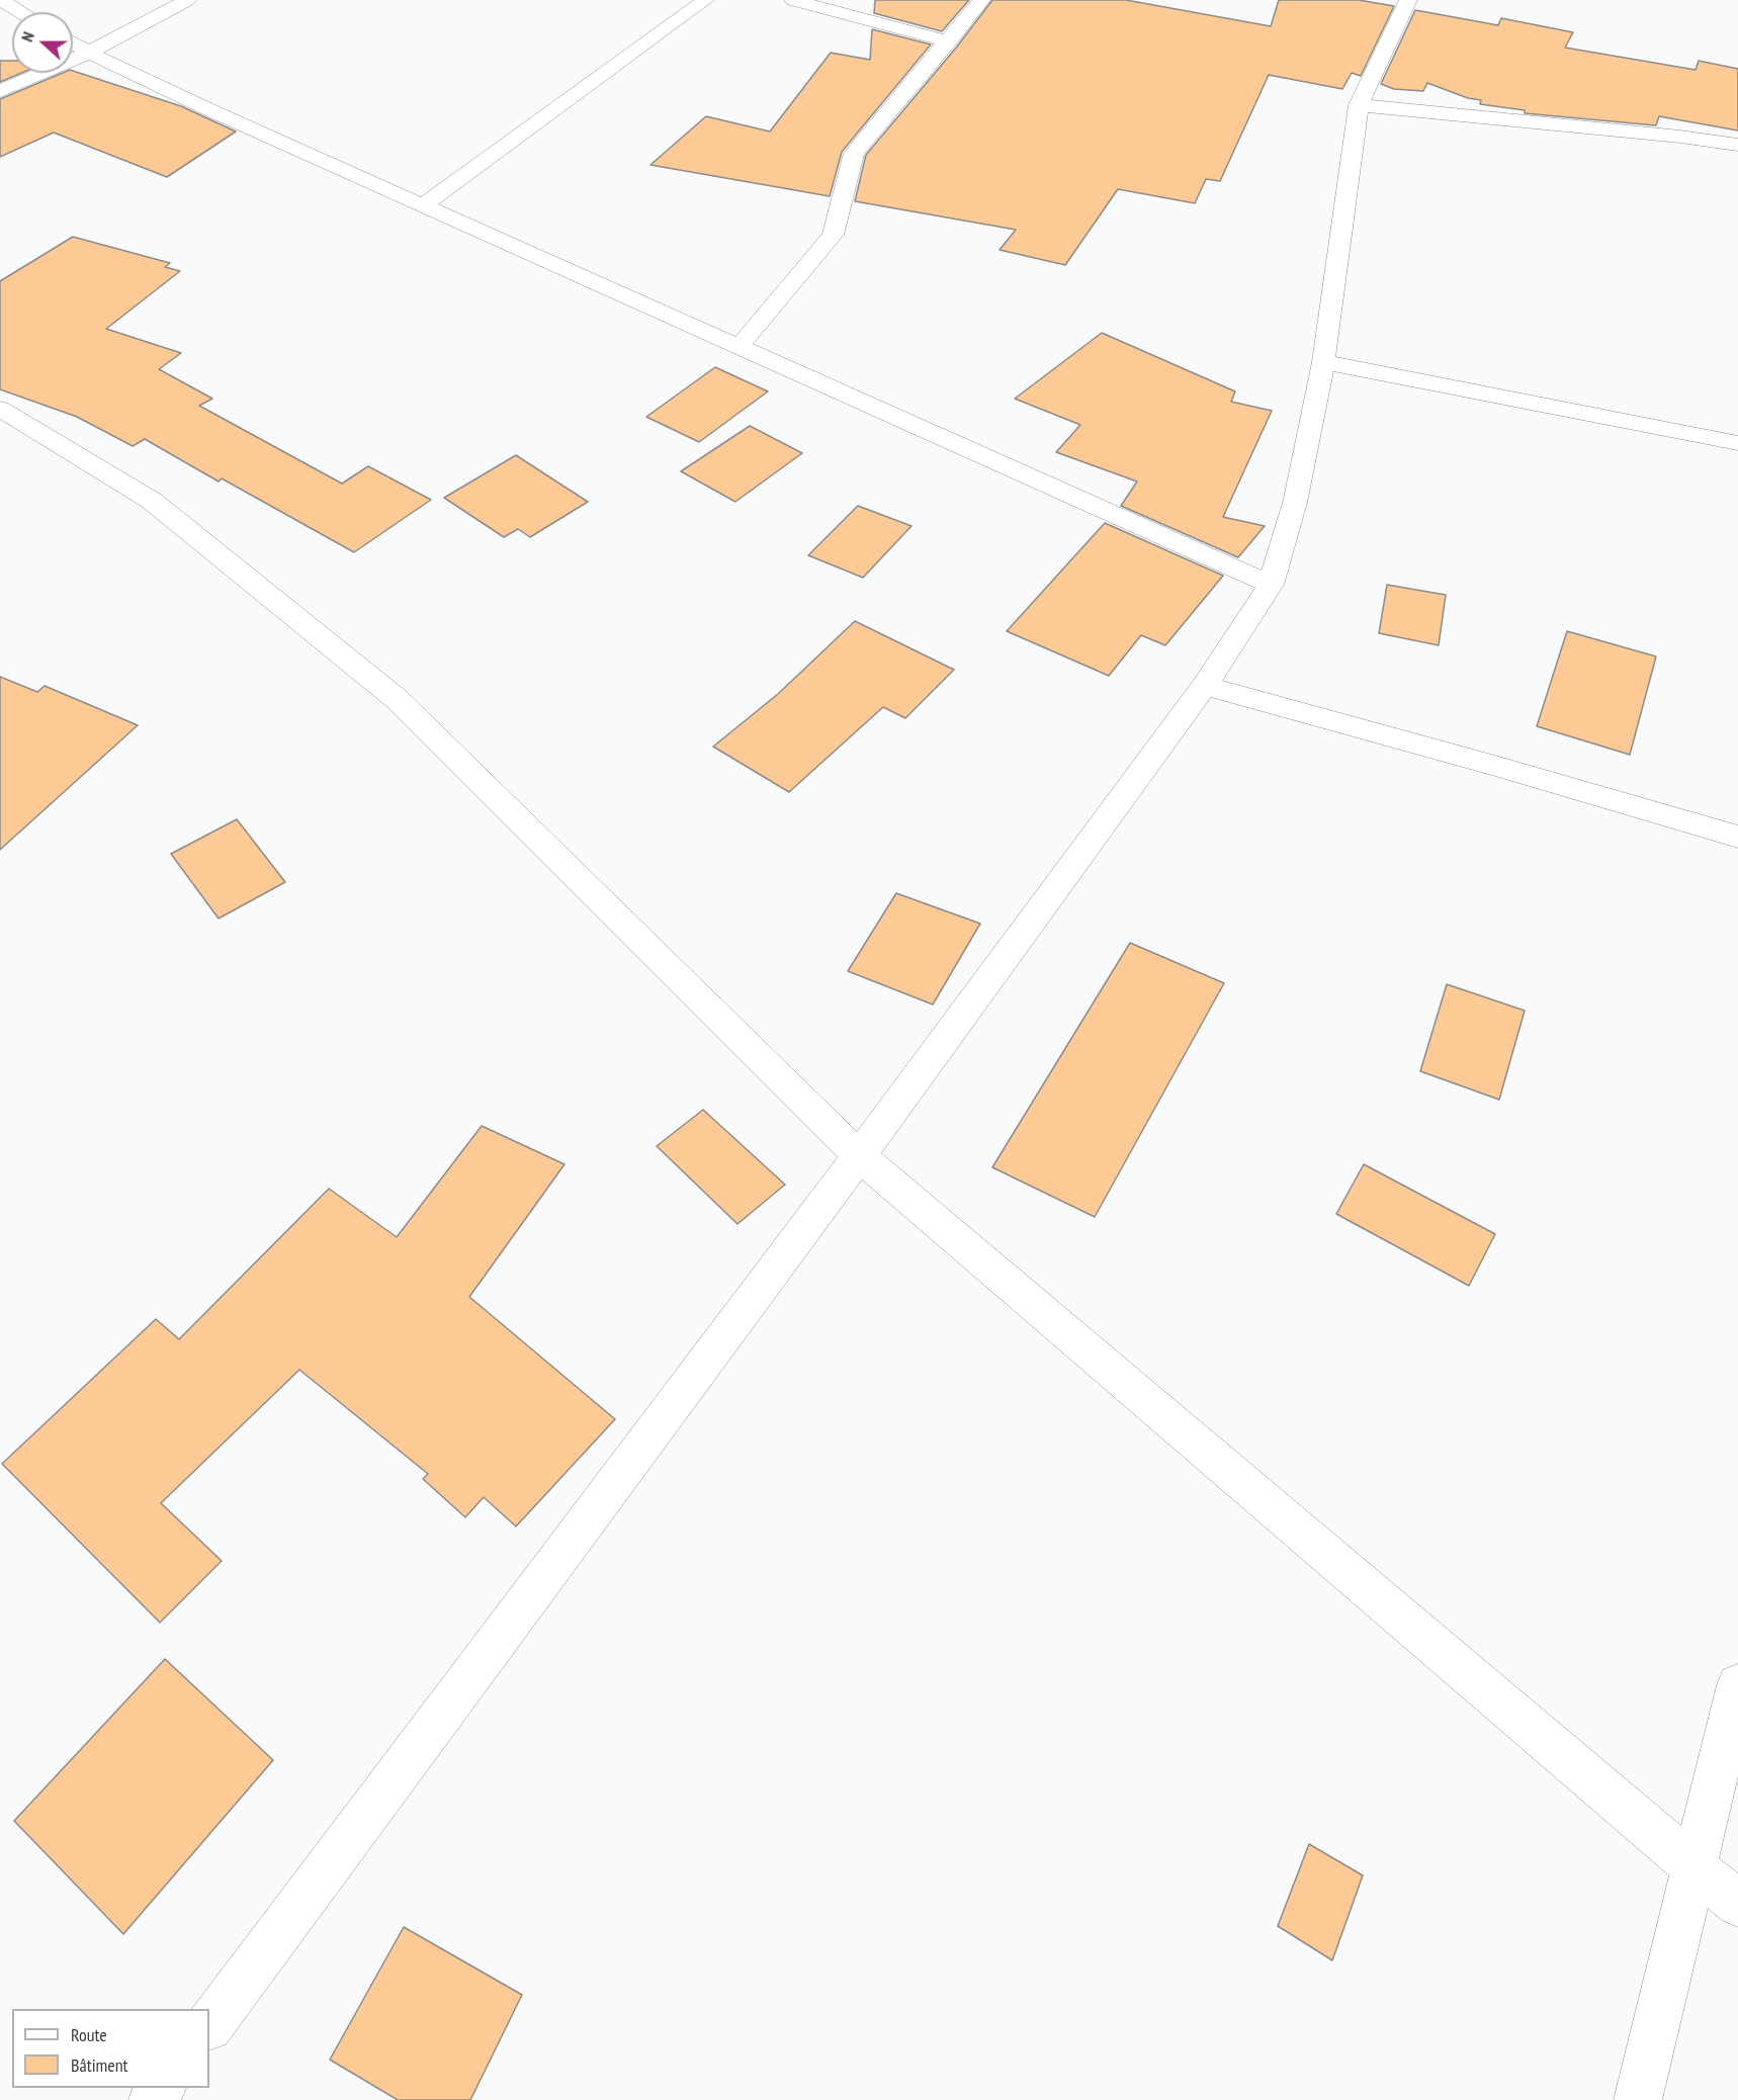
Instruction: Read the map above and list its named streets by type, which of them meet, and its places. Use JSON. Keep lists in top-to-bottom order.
{
  "legend": ["Route", "Bâtiment"],
  "north": "left"
}
